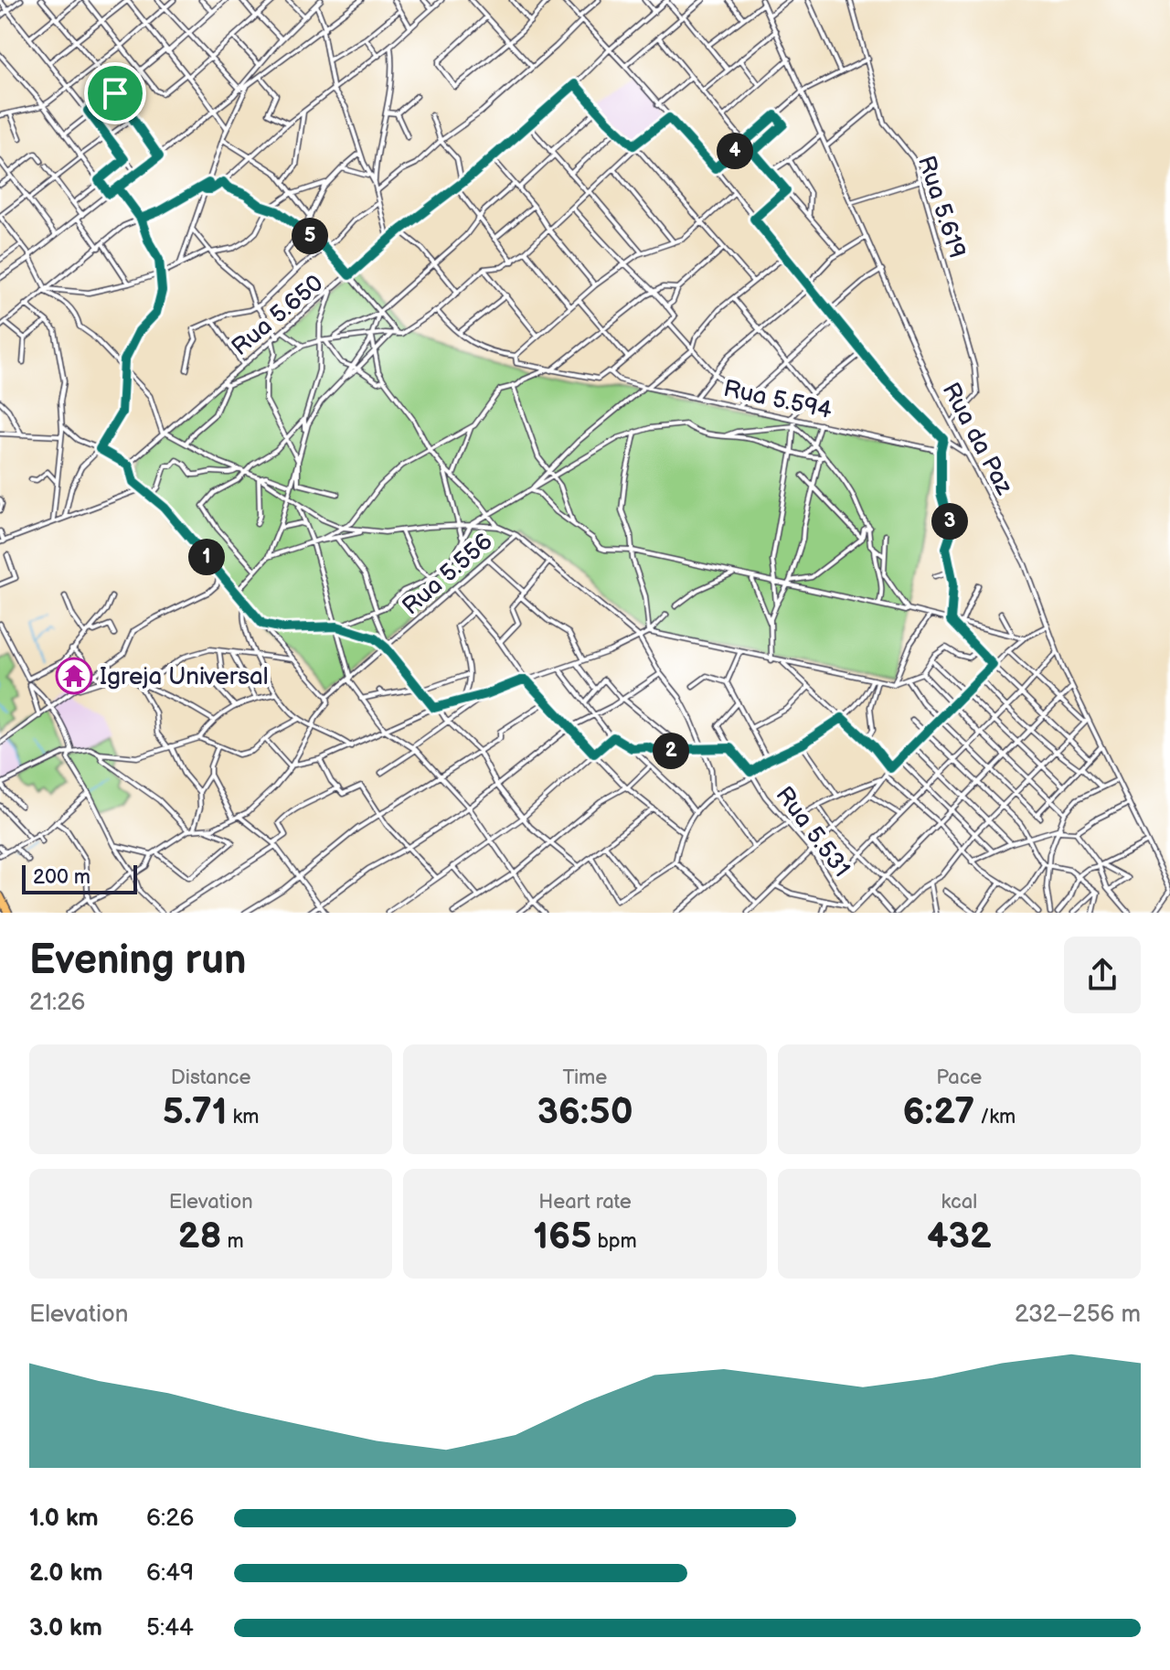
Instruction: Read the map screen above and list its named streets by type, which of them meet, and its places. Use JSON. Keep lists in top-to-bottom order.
{
  "streets": {
    "street": [
      "Rua 5.619",
      "Rua 5.650",
      "Rua 5.594",
      "Rua da Paz",
      "Rua 5.556",
      "Rua 5.531"
    ]
  },
  "crossings": [
    ["Rua 5.619", "Rua da Paz"]
  ],
  "places": {
    "temple": ["Igreja Universal"]
  },
  "scale_bar": "200 m",
  "page": {
    "pins": [
      "4",
      "5",
      "3",
      "1",
      "2"
    ],
    "scale": "200 m",
    "heading": ["Evening run", "21:26"],
    "stats": [
      ["Distance", "5.71 km"],
      ["Time", "36:50"],
      ["Pace", "6:27 /km"],
      ["Elevation", "28 m"],
      ["Heart rate", "165 bpm"],
      ["kcal", "432"]
    ],
    "chart": ["Elevation", "232–256 m"],
    "list": [
      {
        "name": "1.0 km",
        "note": "6:26"
      },
      {
        "name": "2.0 km",
        "note": "6:49"
      },
      {
        "name": "3.0 km",
        "note": "5:44"
      }
    ]
  }
}
